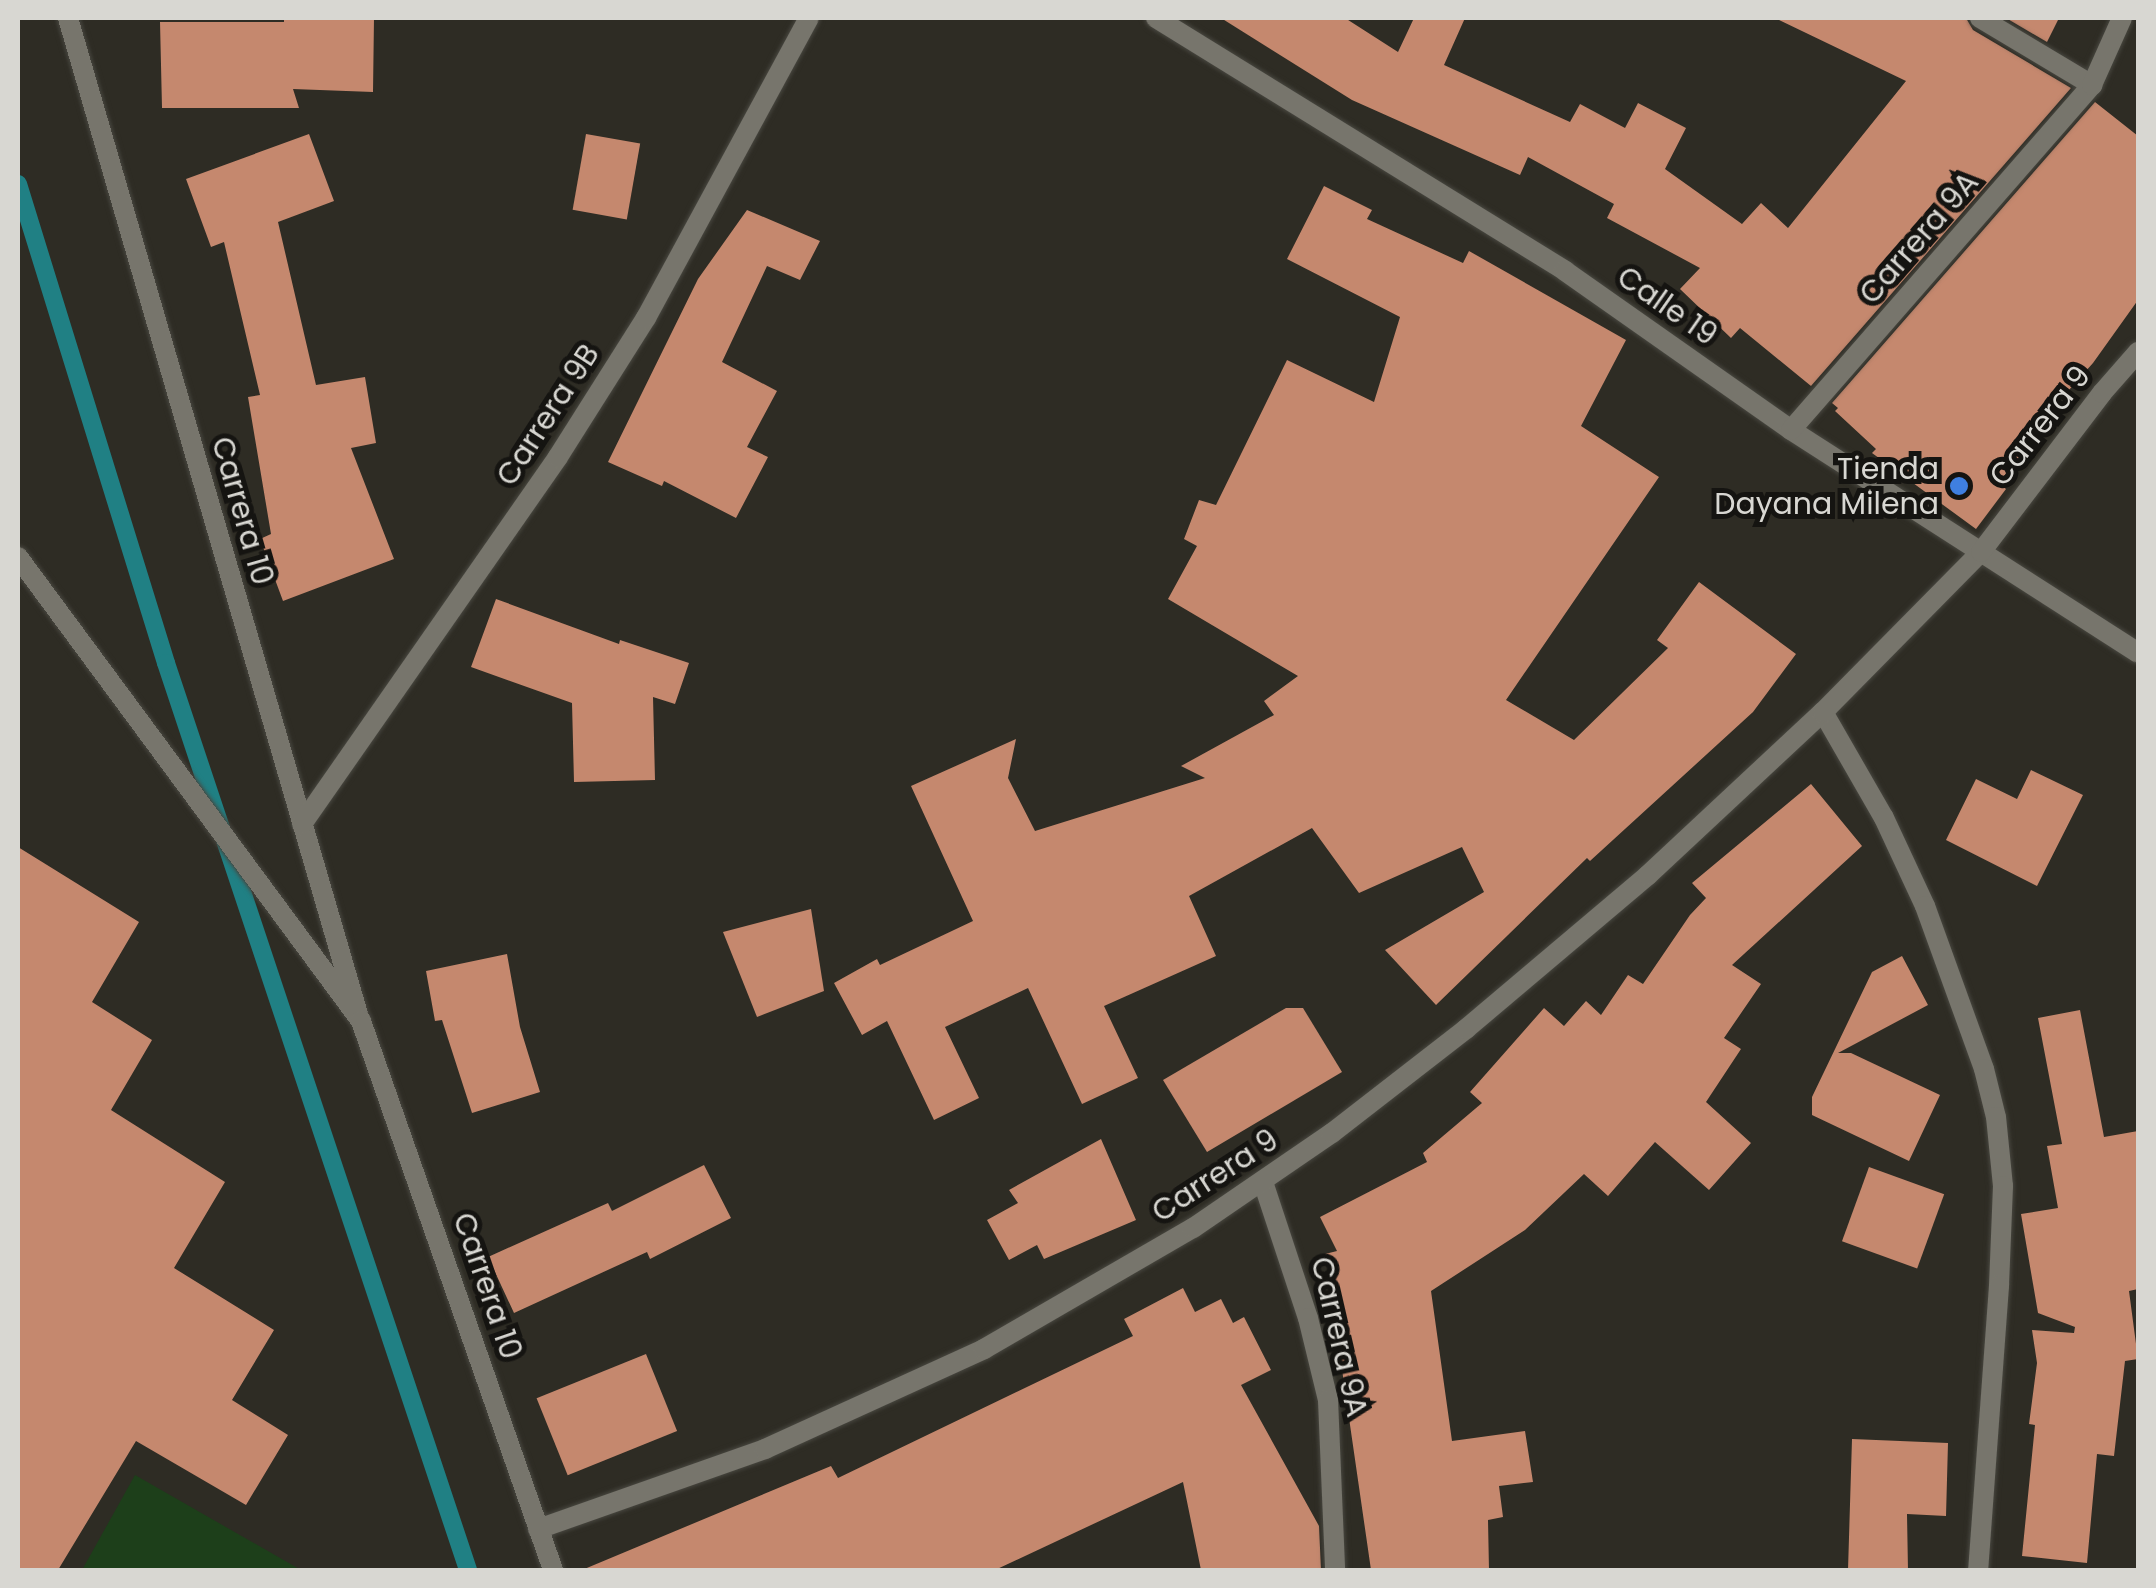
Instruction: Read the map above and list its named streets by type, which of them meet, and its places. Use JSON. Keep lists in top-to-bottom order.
{
  "streets": {
    "street": [
      "Carrera 9A",
      "Calle 19",
      "Carrera 9B",
      "Carrera 9",
      "Carrera 10"
    ]
  },
  "crossings": [
    ["Carrera 9A", "Calle 19"],
    ["Carrera 9A", "Carrera 9"],
    ["Calle 19", "Carrera 9"],
    ["Carrera 9B", "Carrera 10"],
    ["Carrera 9", "Carrera 10"]
  ],
  "places": ["Tienda Dayana Milena"]
}
